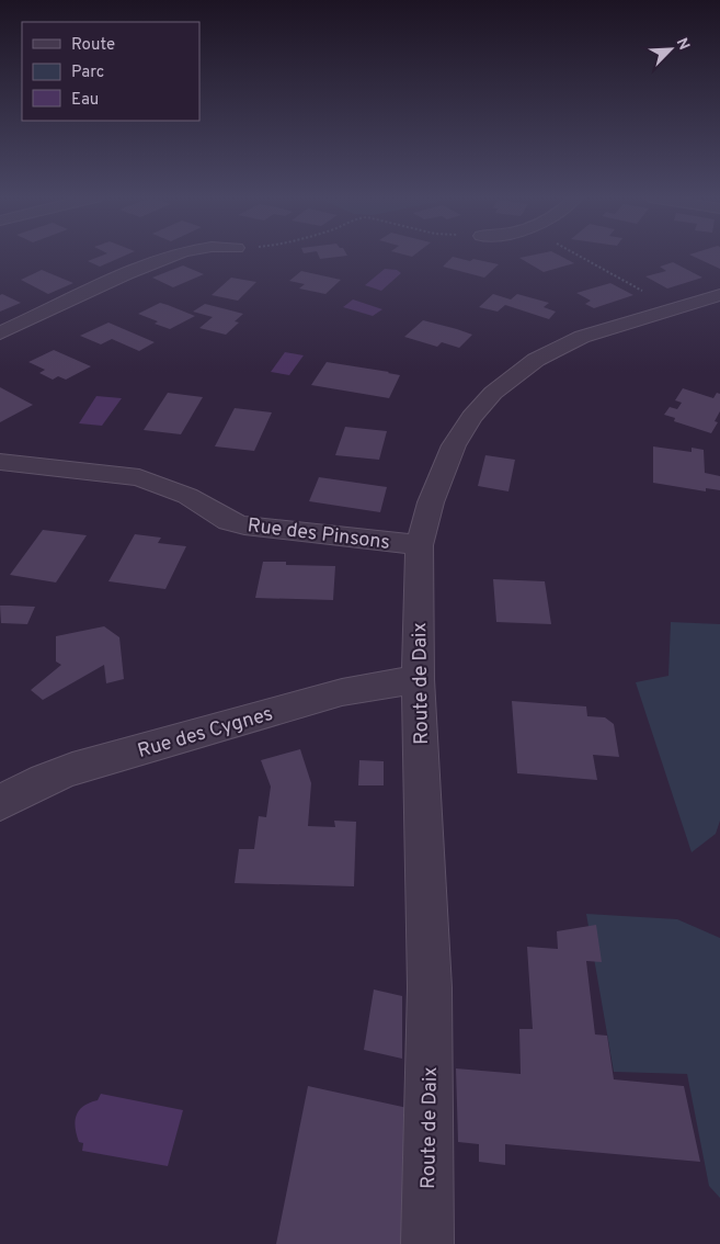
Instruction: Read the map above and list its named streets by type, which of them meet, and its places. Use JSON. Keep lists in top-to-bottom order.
{
  "streets": {
    "street": ["Rue des Pinsons", "Route de Daix", "Rue des Cygnes"]
  },
  "crossings": [
    ["Rue des Pinsons", "Route de Daix"],
    ["Route de Daix", "Rue des Cygnes"]
  ],
  "legend": ["Route", "Parc", "Eau"],
  "north": "top right"
}
